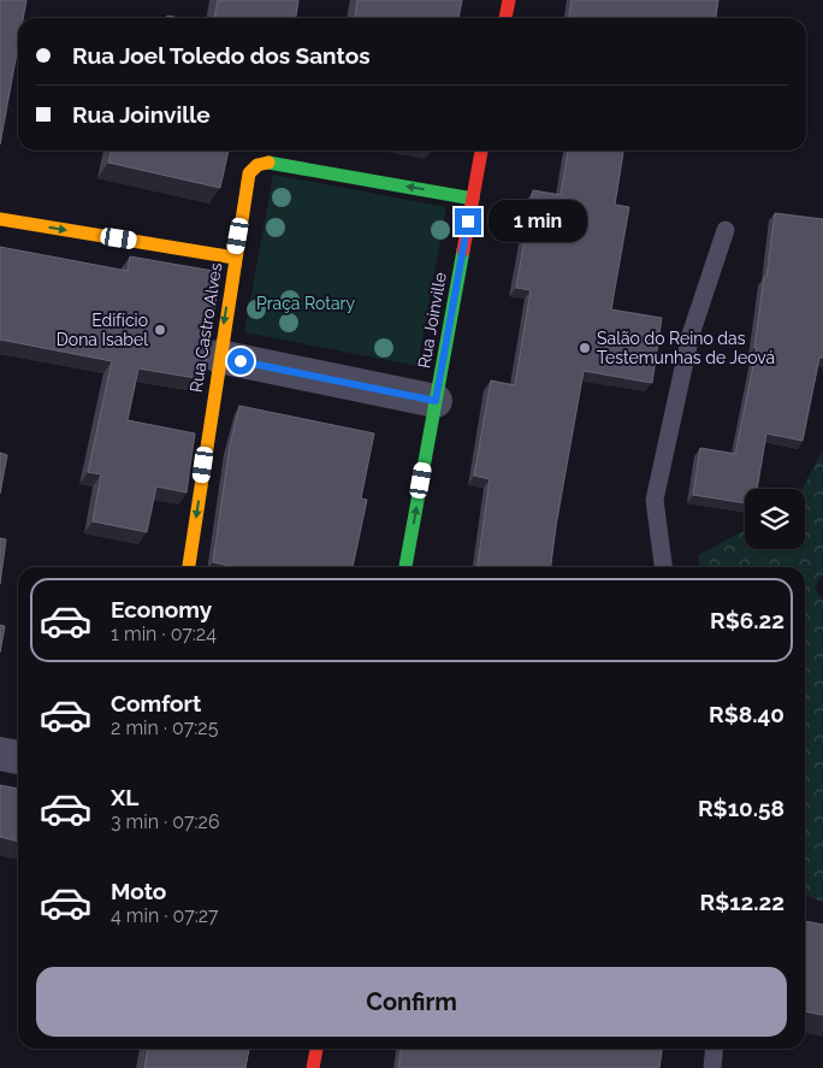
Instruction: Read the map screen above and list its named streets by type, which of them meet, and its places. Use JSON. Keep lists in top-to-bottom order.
{
  "streets": {
    "street": ["Rua Joinville", "Rua Castro Alves"]
  },
  "crossings": [
    ["Rua Joinville", "Rua Castro Alves"]
  ],
  "one_way": ["Rua Joinville"],
  "parks": ["Praça Rotary"],
  "places": ["Edifício Dona Isabel", "Salão do Reino das Testemunhas de Jeová"],
  "page": {
    "banner": ["Rua Joel Toledo dos Santos", "Rua Joinville"],
    "bubble": "1 min",
    "list": [
      {
        "name": "Economy",
        "note": "1 min · 07:24",
        "value": "R$6.22"
      },
      {
        "name": "Comfort",
        "note": "2 min · 07:25",
        "value": "R$8.40"
      },
      {
        "name": "XL",
        "note": "3 min · 07:26",
        "value": "R$10.58"
      },
      {
        "name": "Moto",
        "note": "4 min · 07:27",
        "value": "R$12.22"
      }
    ],
    "buttons": "Confirm"
  }
}
